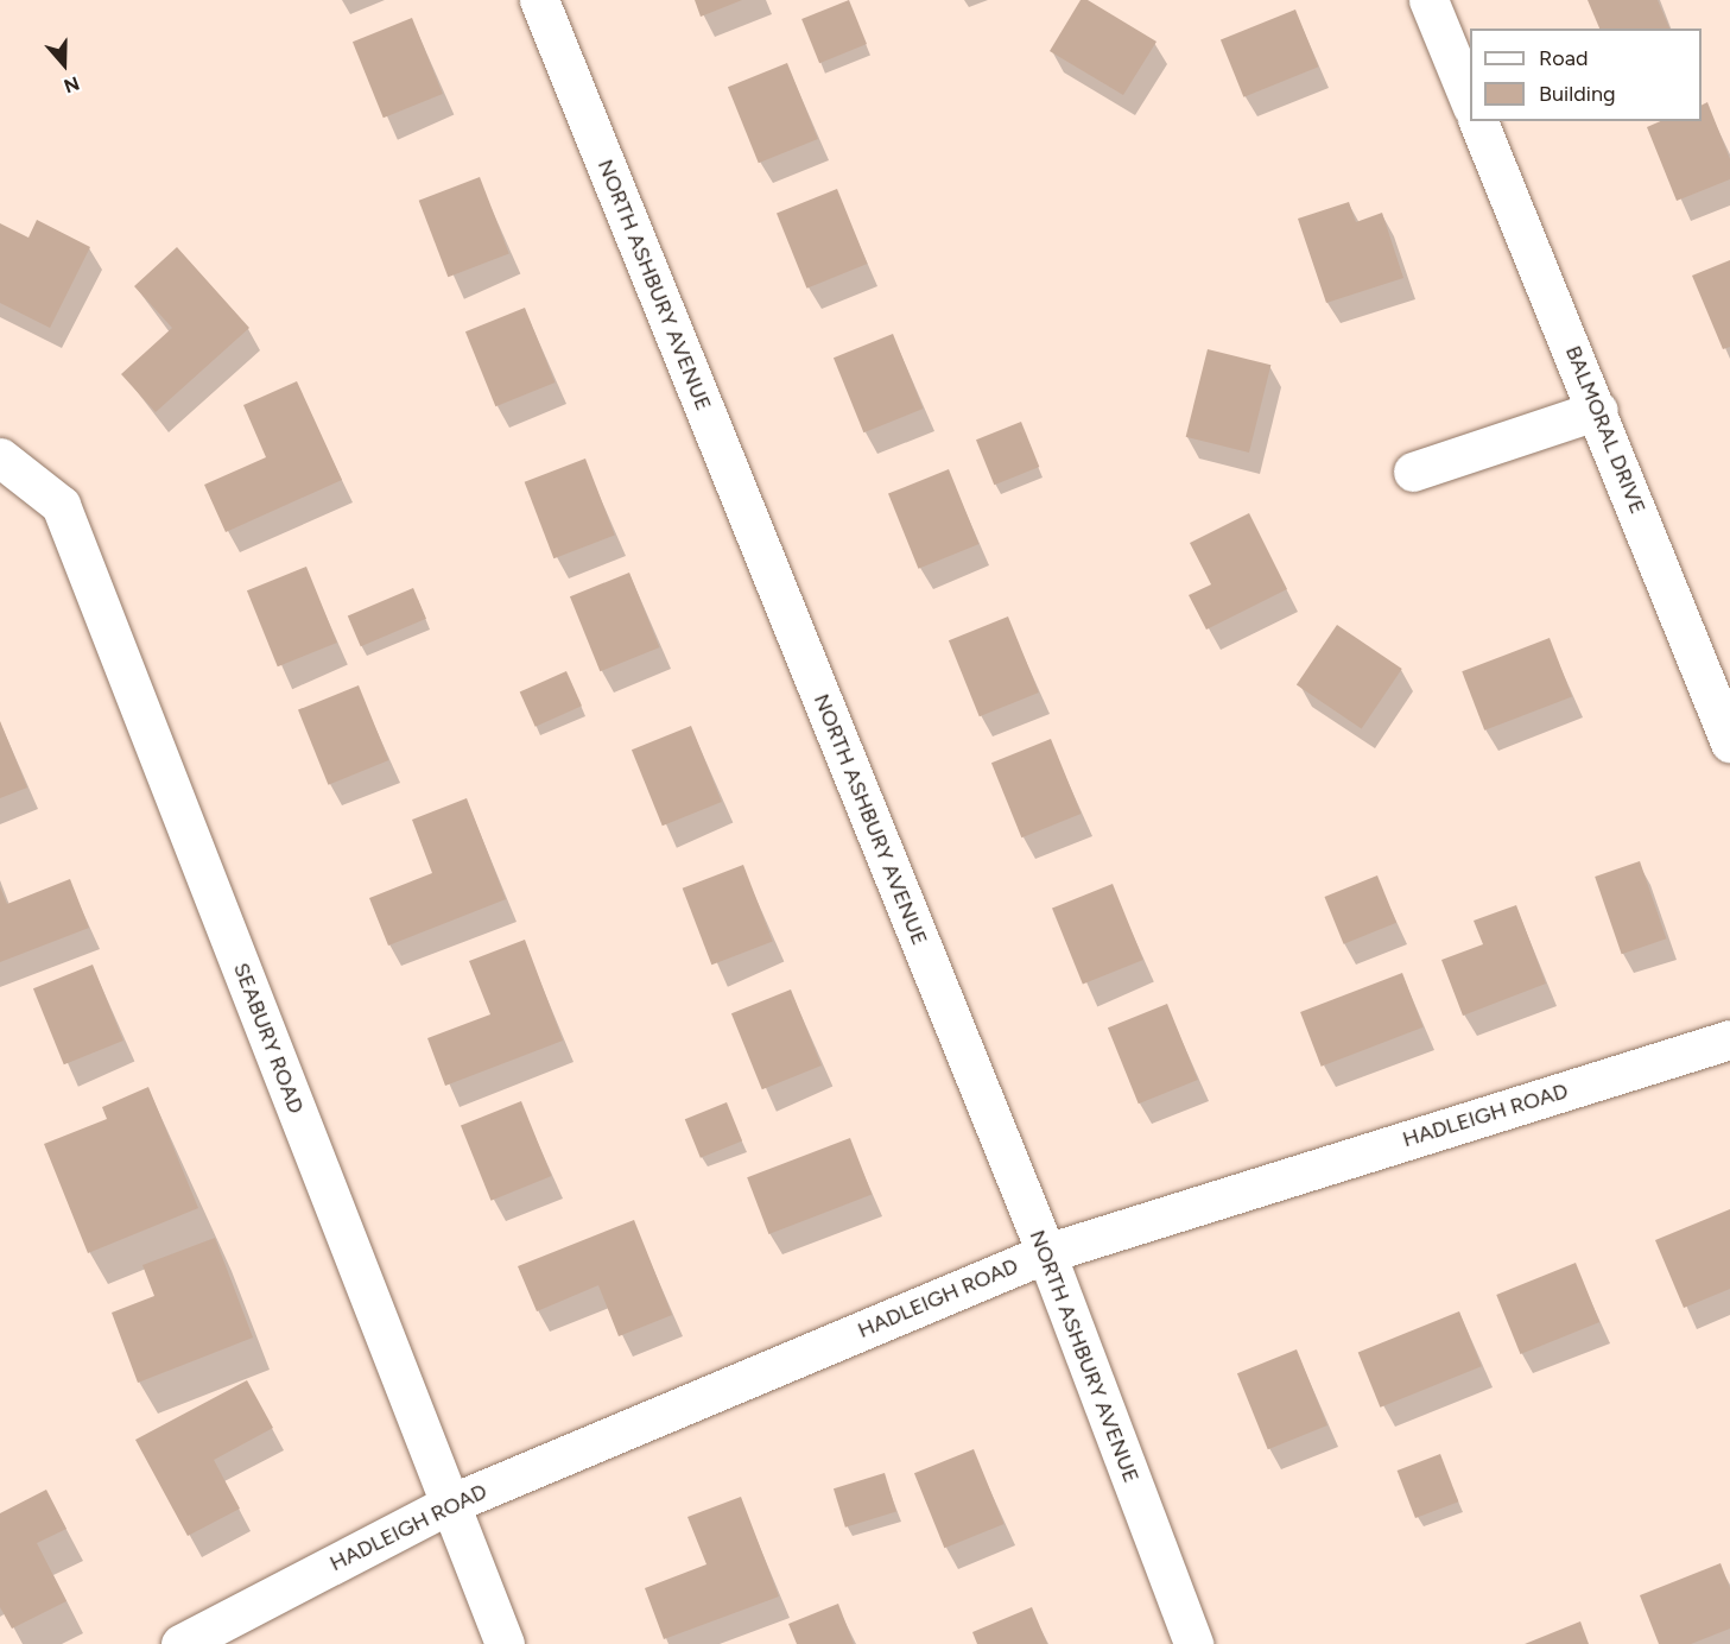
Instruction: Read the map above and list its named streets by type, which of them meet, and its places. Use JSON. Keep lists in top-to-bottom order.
{
  "streets": {
    "street": [
      "NORTH ASHBURY AVENUE",
      "BALMORAL DRIVE",
      "SEABURY ROAD",
      "HADLEIGH ROAD"
    ]
  },
  "crossings": [
    ["NORTH ASHBURY AVENUE", "HADLEIGH ROAD"],
    ["SEABURY ROAD", "HADLEIGH ROAD"]
  ],
  "legend": ["Road", "Building"],
  "north": "bottom"
}
